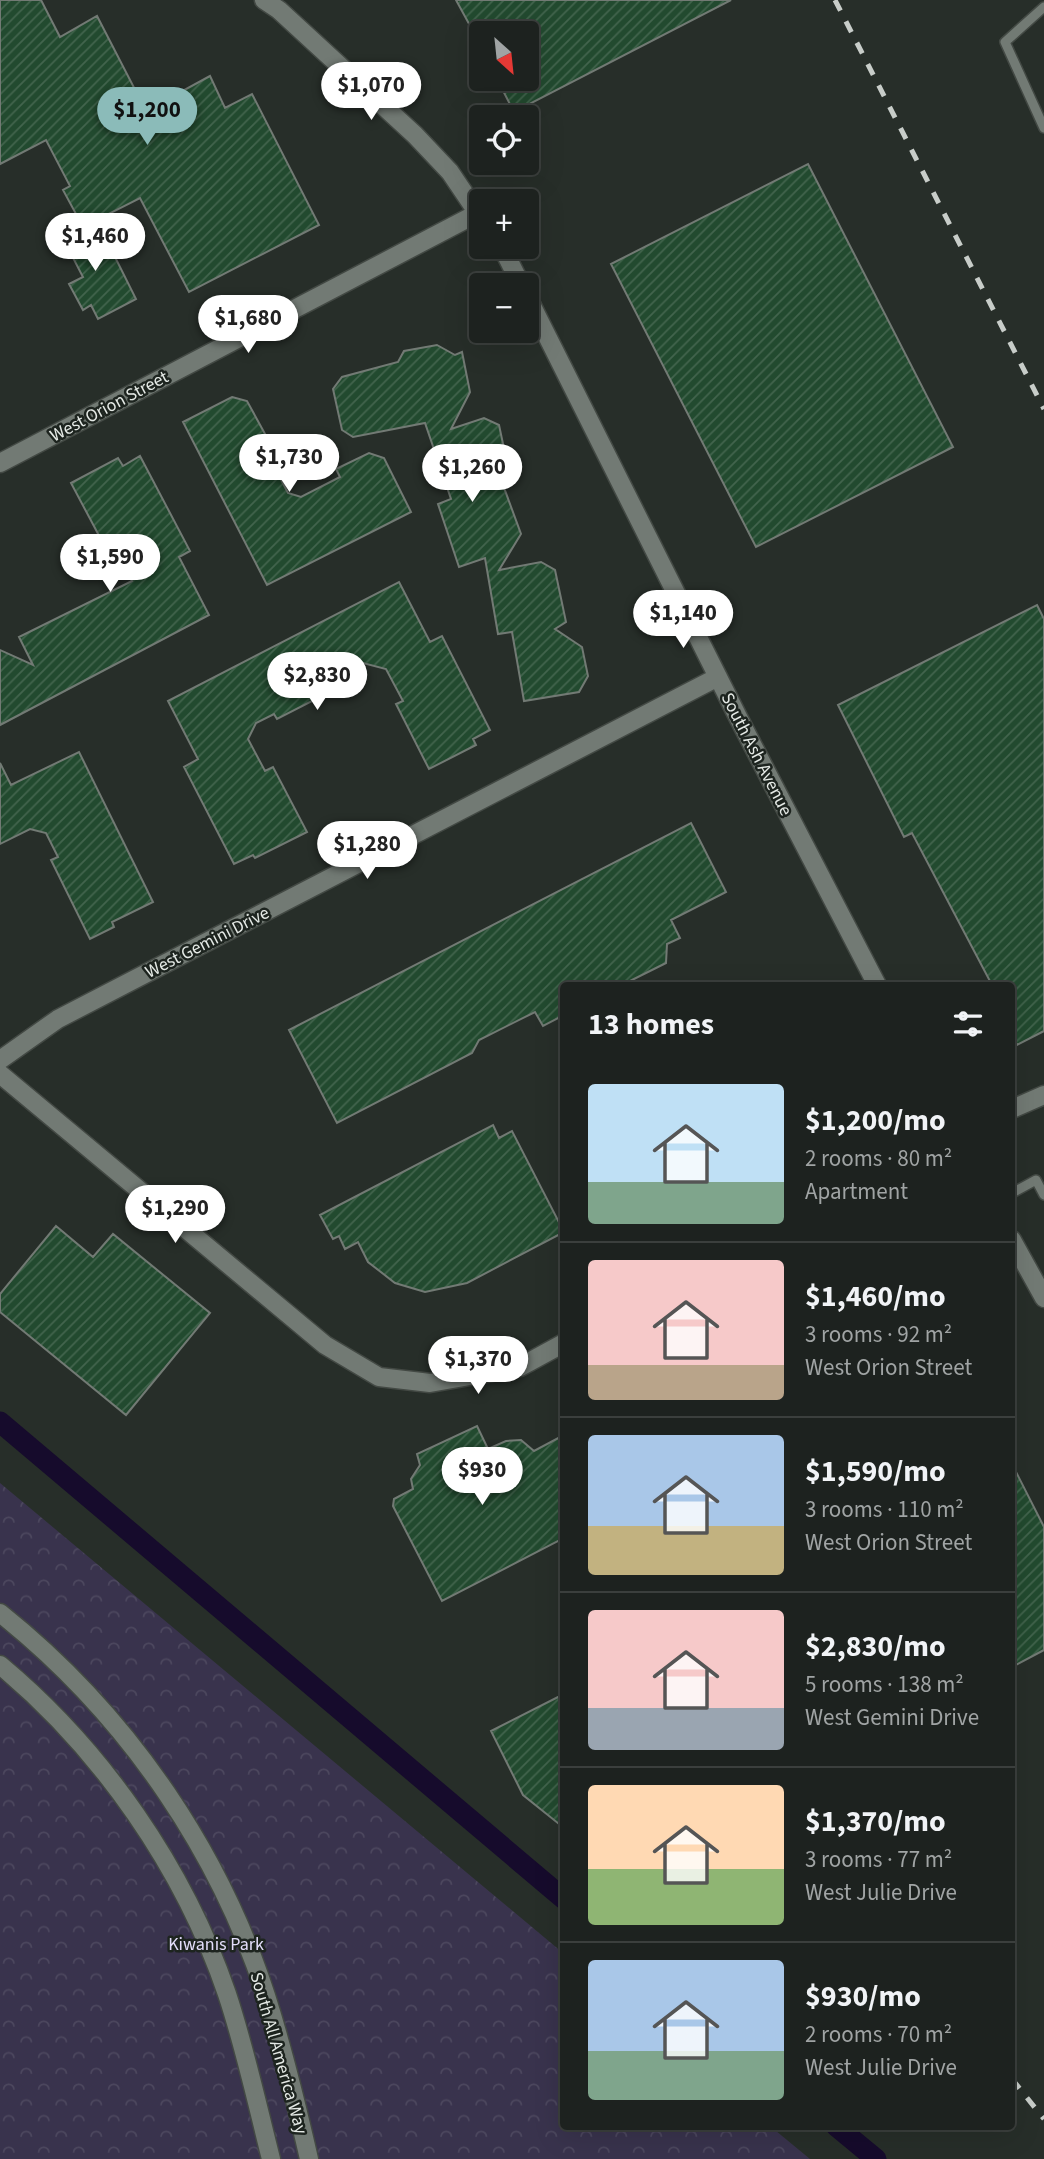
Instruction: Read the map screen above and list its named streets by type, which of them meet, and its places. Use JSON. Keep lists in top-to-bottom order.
{
  "streets": {
    "street": [
      "West Orion Street",
      "South Ash Avenue",
      "West Gemini Drive",
      "South All America Way"
    ]
  },
  "crossings": [
    ["South Ash Avenue", "West Gemini Drive"]
  ],
  "parks": ["Kiwanis Park"],
  "north": "bottom right",
  "page": {
    "map_buttons": ["+", "−"],
    "price": [
      "$1,070",
      "$1,200",
      "$1,460",
      "$1,680",
      "$1,730",
      "$1,260",
      "$1,590",
      "$1,140",
      "$2,830",
      "$1,280",
      "$1,290",
      "$1,370",
      "$930"
    ],
    "heading": "13 homes",
    "list": [
      {
        "name": "$1,200/mo",
        "note": "2 rooms · 80 m² · Apartment"
      },
      {
        "name": "$1,460/mo",
        "note": "3 rooms · 92 m² · West Orion Street"
      },
      {
        "name": "$1,590/mo",
        "note": "3 rooms · 110 m² · West Orion Street"
      },
      {
        "name": "$2,830/mo",
        "note": "5 rooms · 138 m² · West Gemini Drive"
      },
      {
        "name": "$1,370/mo",
        "note": "3 rooms · 77 m² · West Julie Drive"
      },
      {
        "name": "$930/mo",
        "note": "2 rooms · 70 m² · West Julie Drive"
      }
    ]
  }
}
